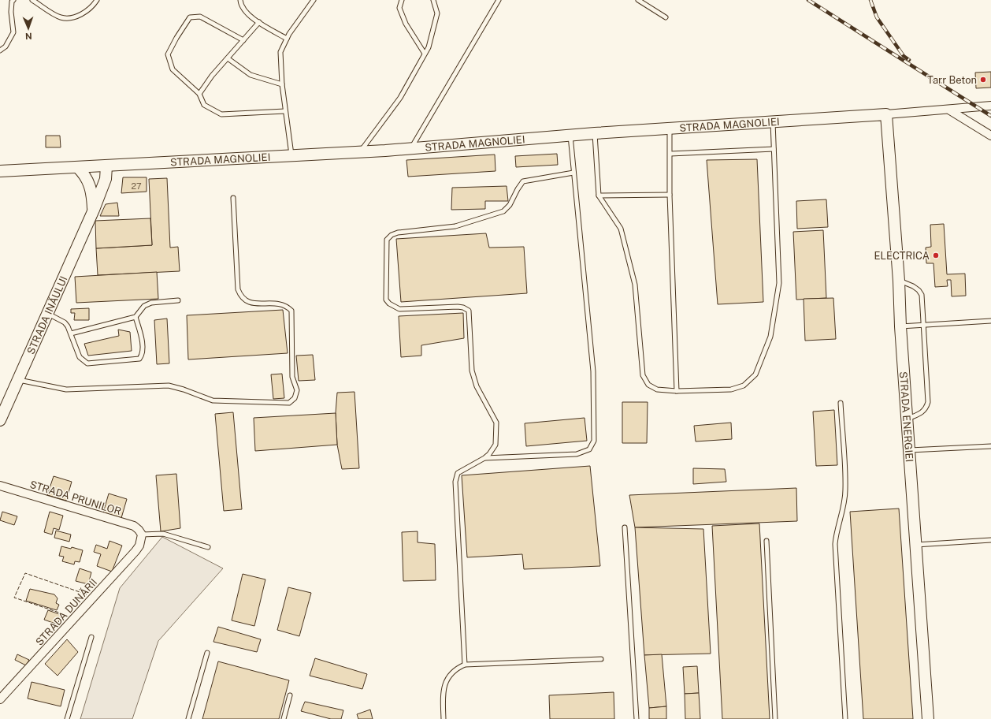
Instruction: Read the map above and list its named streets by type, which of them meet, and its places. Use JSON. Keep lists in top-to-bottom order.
{
  "streets": {
    "main road": ["STRADA MAGNOLIEI", "STRADA INĂULUI", "STRADA ENERGIEI"],
    "street": ["STRADA PRUNILOR", "STRADA DUNĂRII"]
  },
  "crossings": [
    ["STRADA MAGNOLIEI", "STRADA INĂULUI"],
    ["STRADA MAGNOLIEI", "STRADA ENERGIEI"],
    ["STRADA PRUNILOR", "STRADA DUNĂRII"]
  ],
  "places": ["Tarr Beton", "ELECTRICA"],
  "house_numbers": ["27"],
  "north": "bottom"
}
